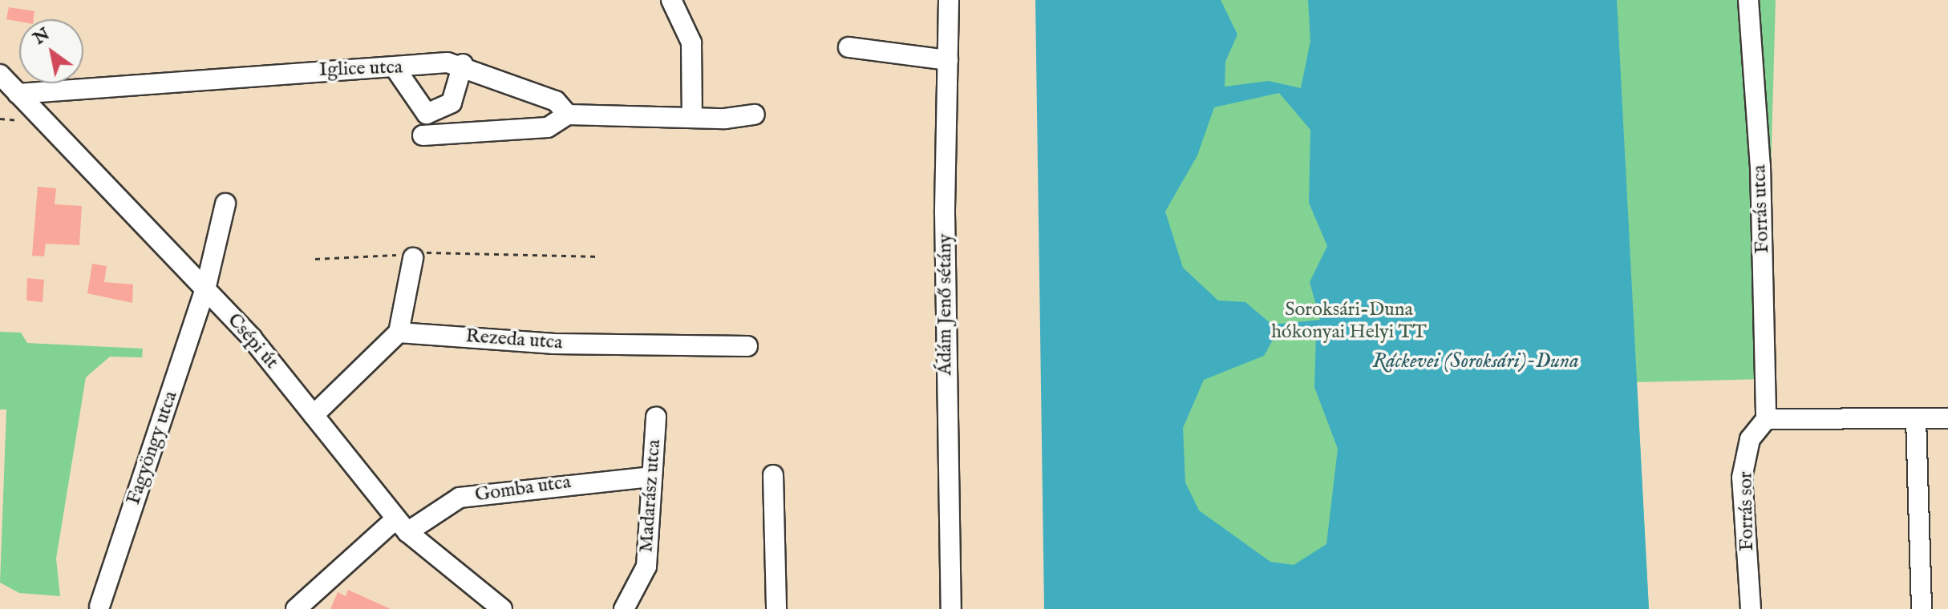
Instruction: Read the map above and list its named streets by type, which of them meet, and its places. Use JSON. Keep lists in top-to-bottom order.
{
  "streets": {
    "street": [
      "Iglice utca",
      "Forrás utca",
      "Ádám Jenő sétány",
      "Rezeda utca",
      "Csépi út",
      "Fagyöngy utca",
      "Gomba utca",
      "Madarász utca",
      "Forrás sor"
    ]
  },
  "crossings": [
    ["Iglice utca", "Csépi út"],
    ["Forrás utca", "Forrás sor"],
    ["Csépi út", "Fagyöngy utca"],
    ["Csépi út", "Gomba utca"],
    ["Gomba utca", "Madarász utca"]
  ],
  "water": ["Ráckevei (Soroksári)-Duna"],
  "parks": ["Soroksári-Duna hókonyai Helyi TT"],
  "north": "top left"
}
